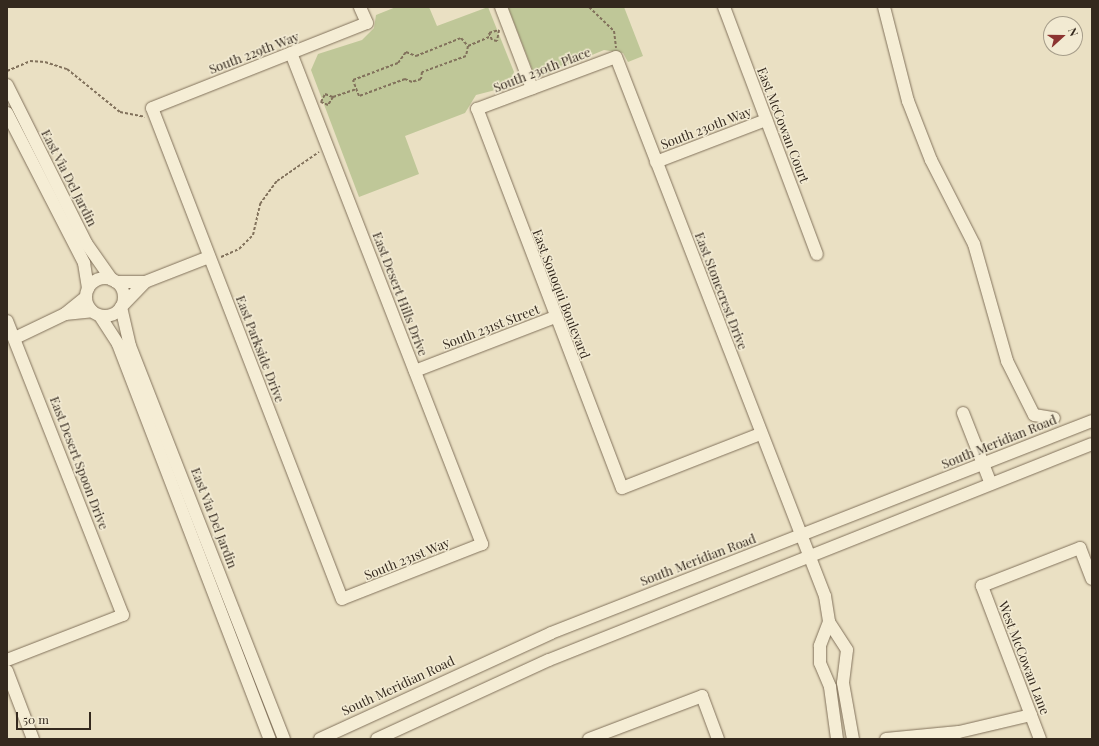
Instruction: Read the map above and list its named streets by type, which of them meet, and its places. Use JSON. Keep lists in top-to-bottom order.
{
  "streets": {
    "street": [
      "South 229th Way",
      "South 230th Place",
      "East McCowan Court",
      "South 230th Way",
      "East Via Del Jardin",
      "East Stonecrest Drive",
      "East Desert Hills Drive",
      "East Sonoqui Boulevard",
      "South 231st Street",
      "East Parkside Drive",
      "South Meridian Road",
      "East Desert Spoon Drive",
      "South 231st Way",
      "West McCowan Lane"
    ]
  },
  "crossings": [
    ["South 229th Way", "East Desert Hills Drive"],
    ["South 229th Way", "East Parkside Drive"],
    ["South 230th Place", "East Stonecrest Drive"],
    ["South 230th Place", "East Sonoqui Boulevard"],
    ["East McCowan Court", "South 230th Way"],
    ["South 230th Way", "East Stonecrest Drive"],
    ["East Stonecrest Drive", "East Sonoqui Boulevard"],
    ["East Stonecrest Drive", "South Meridian Road"],
    ["East Desert Hills Drive", "South 231st Street"],
    ["East Desert Hills Drive", "South 231st Way"],
    ["East Sonoqui Boulevard", "South 231st Street"],
    ["East Parkside Drive", "South 231st Way"]
  ],
  "scale_bar": "50 m",
  "north": "right"
}
